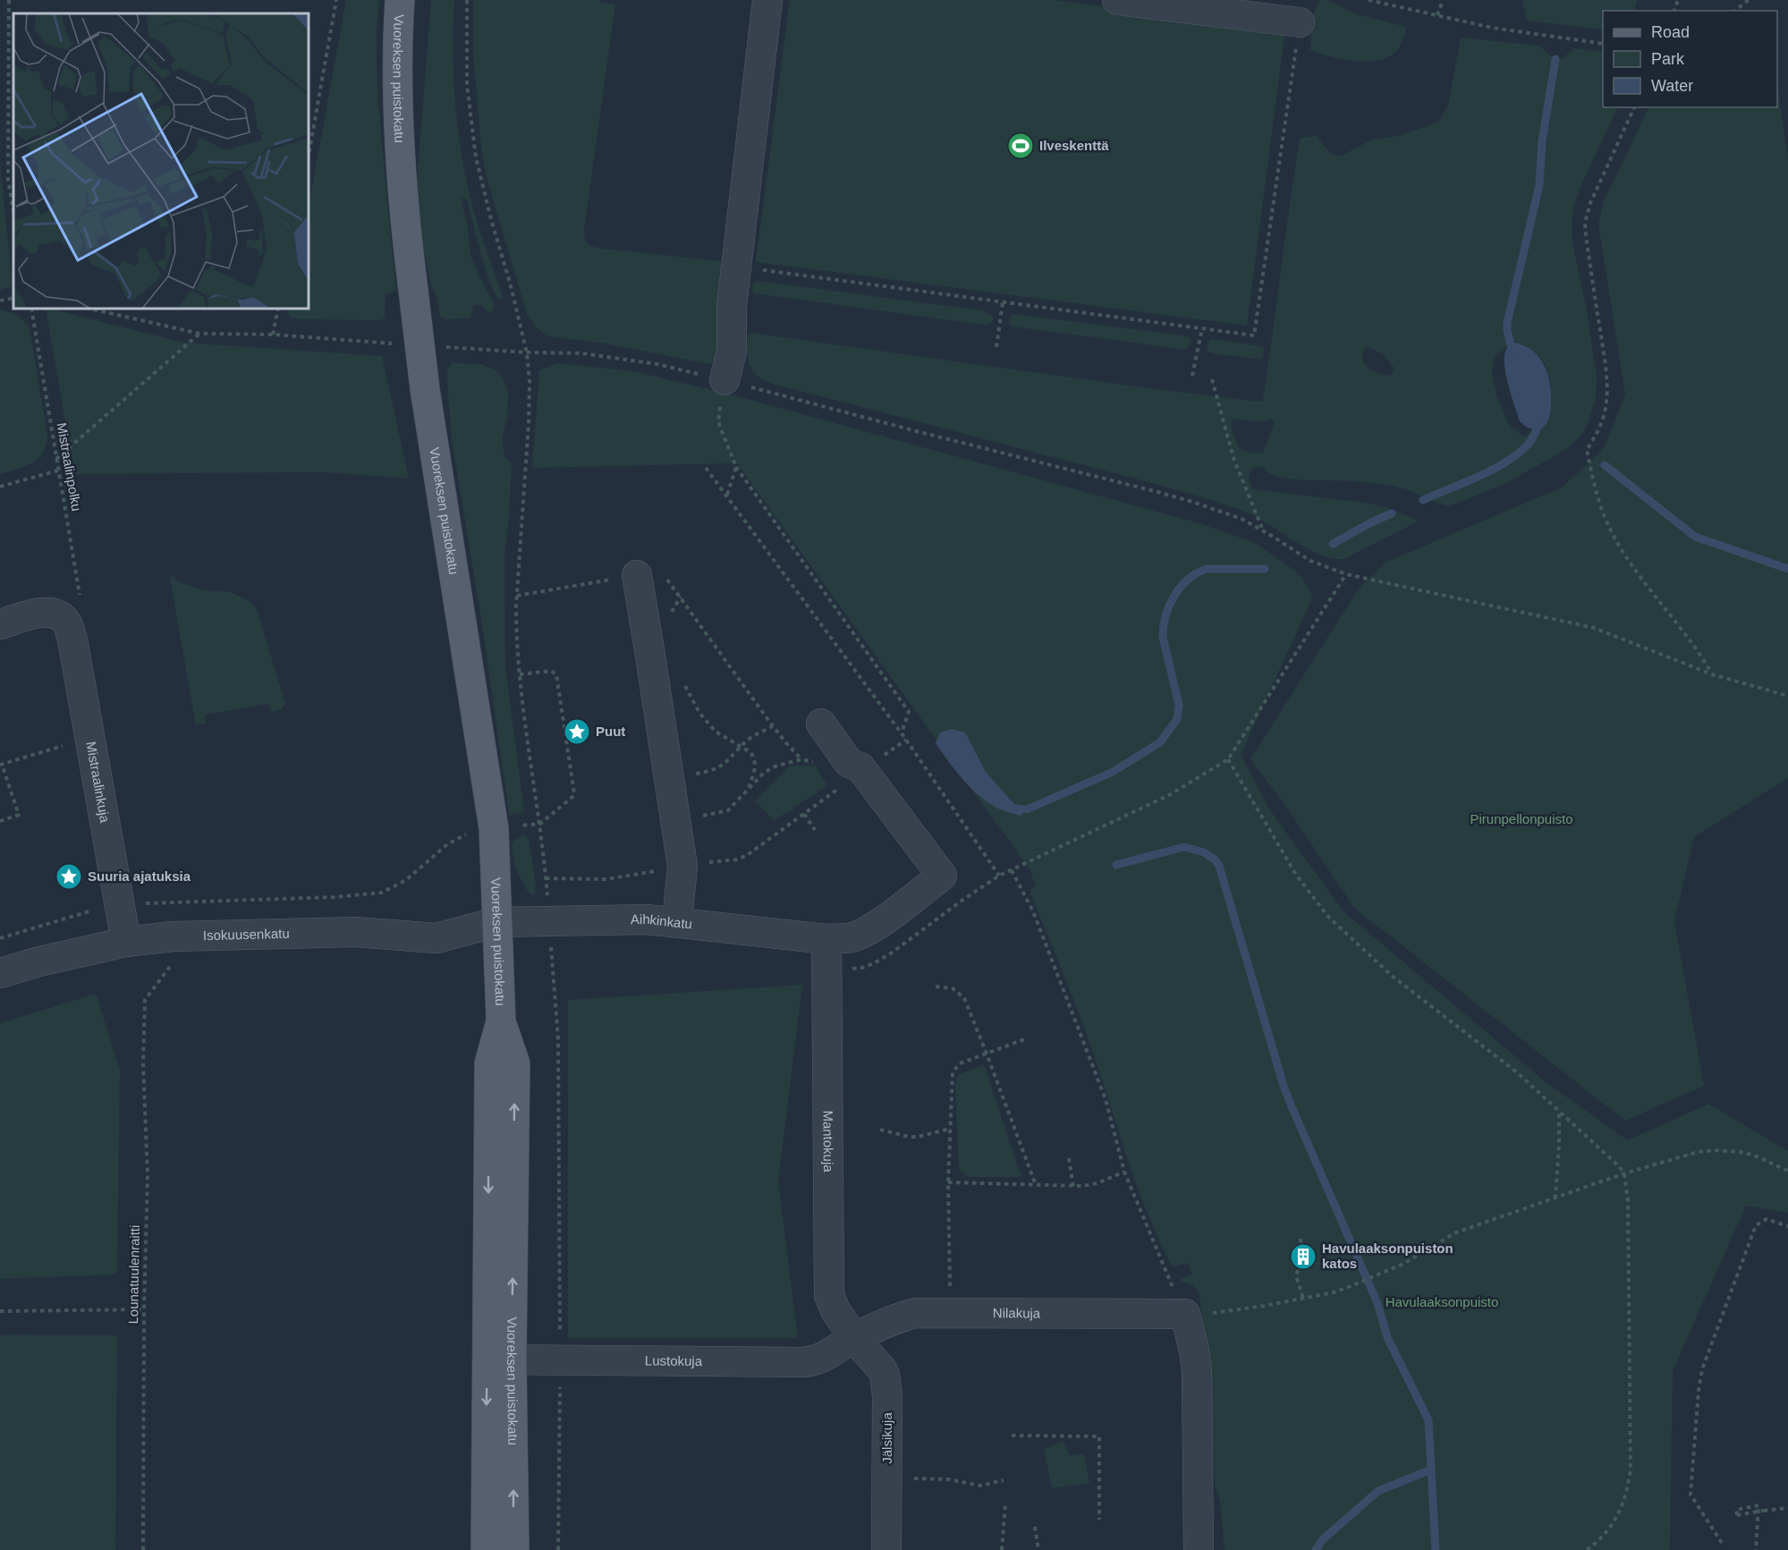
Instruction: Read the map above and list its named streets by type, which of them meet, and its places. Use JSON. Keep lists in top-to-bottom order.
{
  "streets": {
    "main road": ["Vuoreksen puistokatu"],
    "street": [
      "Mistraalinkuja",
      "Aihkinkatu",
      "Isokuusenkatu",
      "Mantokuja",
      "Nilakuja",
      "Lustokuja",
      "Jälsikuja"
    ],
    "path": ["Mistraalinpolku", "Lounatuulenraitti"]
  },
  "crossings": [
    ["Vuoreksen puistokatu", "Aihkinkatu"],
    ["Vuoreksen puistokatu", "Isokuusenkatu"],
    ["Vuoreksen puistokatu", "Lustokuja"],
    ["Mistraalinpolku", "Mistraalinkuja"],
    ["Mistraalinkuja", "Isokuusenkatu"],
    ["Aihkinkatu", "Isokuusenkatu"],
    ["Aihkinkatu", "Mantokuja"],
    ["Mantokuja", "Nilakuja"],
    ["Mantokuja", "Lustokuja"],
    ["Mantokuja", "Jälsikuja"],
    ["Nilakuja", "Lustokuja"],
    ["Nilakuja", "Jälsikuja"],
    ["Lustokuja", "Jälsikuja"]
  ],
  "parks": ["Pirunpellonpuisto", "Havulaaksonpuisto"],
  "places": {
    "sports": ["Ilveskenttä"],
    "place": ["Puut", "Suuria ajatuksia"],
    "building": ["Havulaaksonpuiston katos"]
  },
  "legend": ["Road", "Park", "Water"]
}
